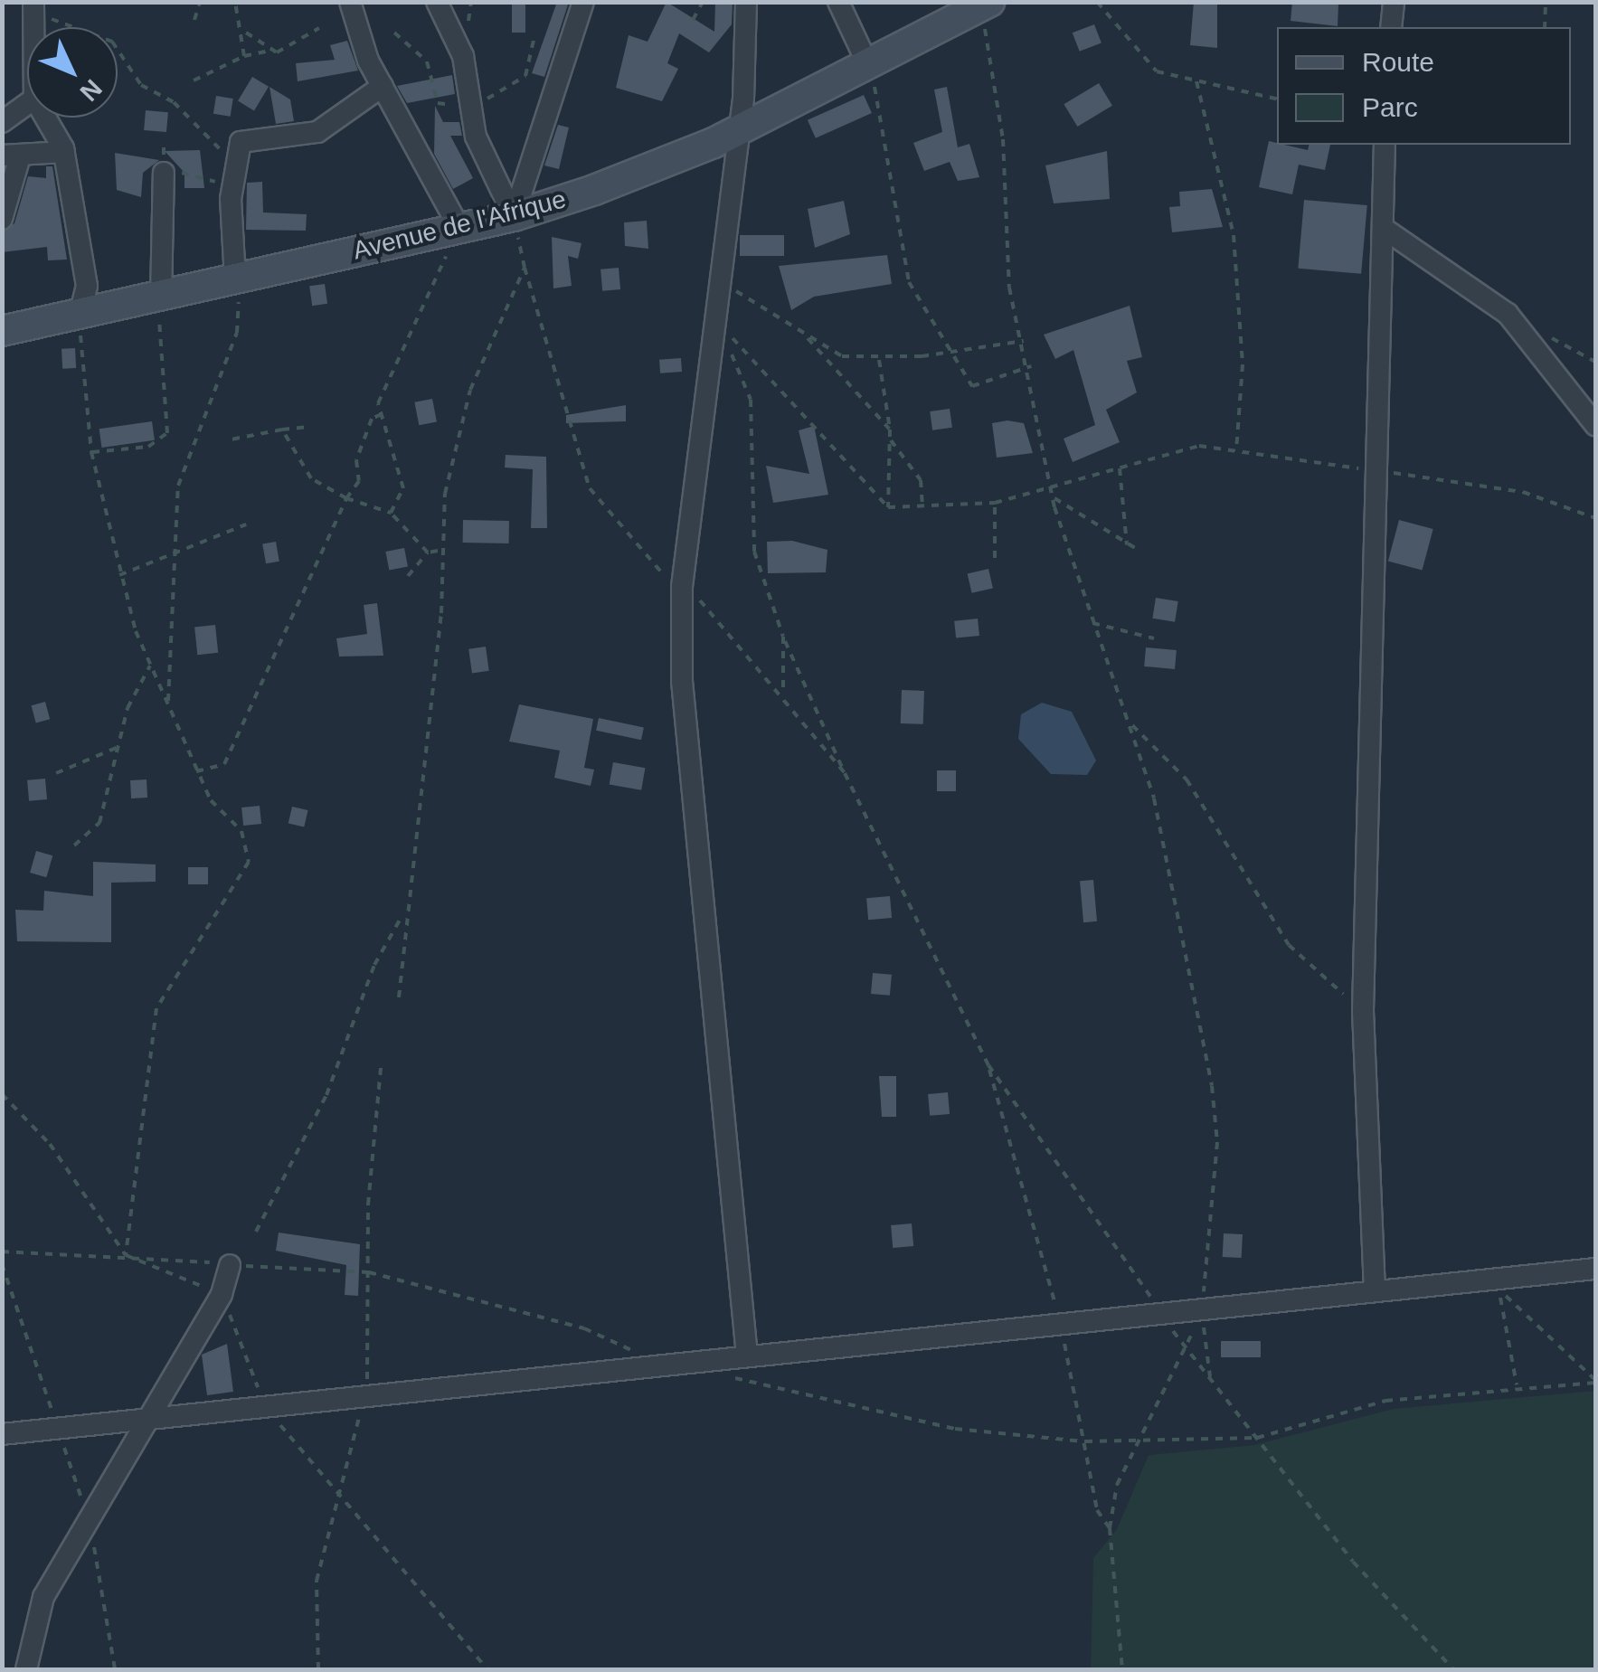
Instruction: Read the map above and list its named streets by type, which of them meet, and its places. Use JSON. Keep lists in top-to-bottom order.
{
  "streets": {
    "main road": ["Avenue de l'Afrique"]
  },
  "legend": ["Route", "Parc"],
  "north": "bottom right"
}
